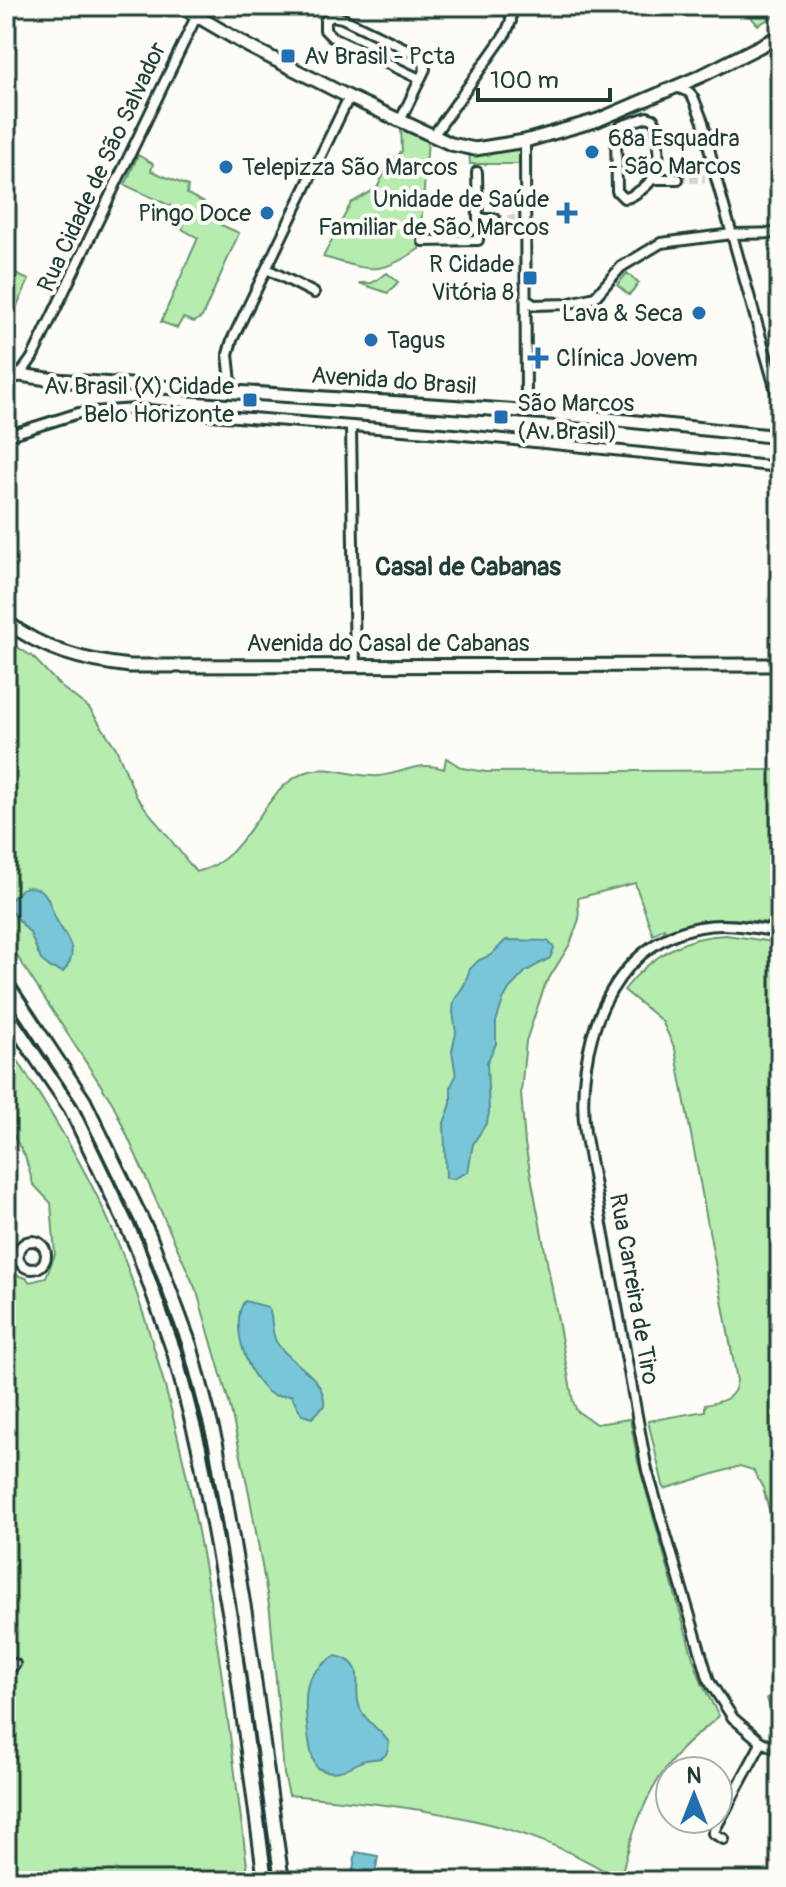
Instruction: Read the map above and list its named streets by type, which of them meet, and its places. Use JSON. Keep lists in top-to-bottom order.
{
  "streets": {
    "street": [
      "Rua Cidade de São Salvador",
      "Avenida do Brasil",
      "Avenida do Casal de Cabanas",
      "Rua Carreira de Tiro"
    ]
  },
  "crossings": [
    ["Rua Cidade de São Salvador", "Avenida do Brasil"]
  ],
  "districts": ["Casal de Cabanas"],
  "places": {
    "transit": [
      "Av Brasil - Pcta",
      "R Cidade Vitória 8",
      "Av Brasil (X) Cidade Belo Horizonte",
      "São Marcos (Av Brasil)"
    ],
    "other": [
      "68ª Esquadra - São Marcos",
      "Telepizza São Marcos",
      "Pingo Doce",
      "Lava & Seca",
      "Tagus"
    ],
    "health": ["Unidade de Saúde Familiar de São Marcos", "Clínica Jovem"]
  },
  "scale_bar": "100 m",
  "north": "top"
}
